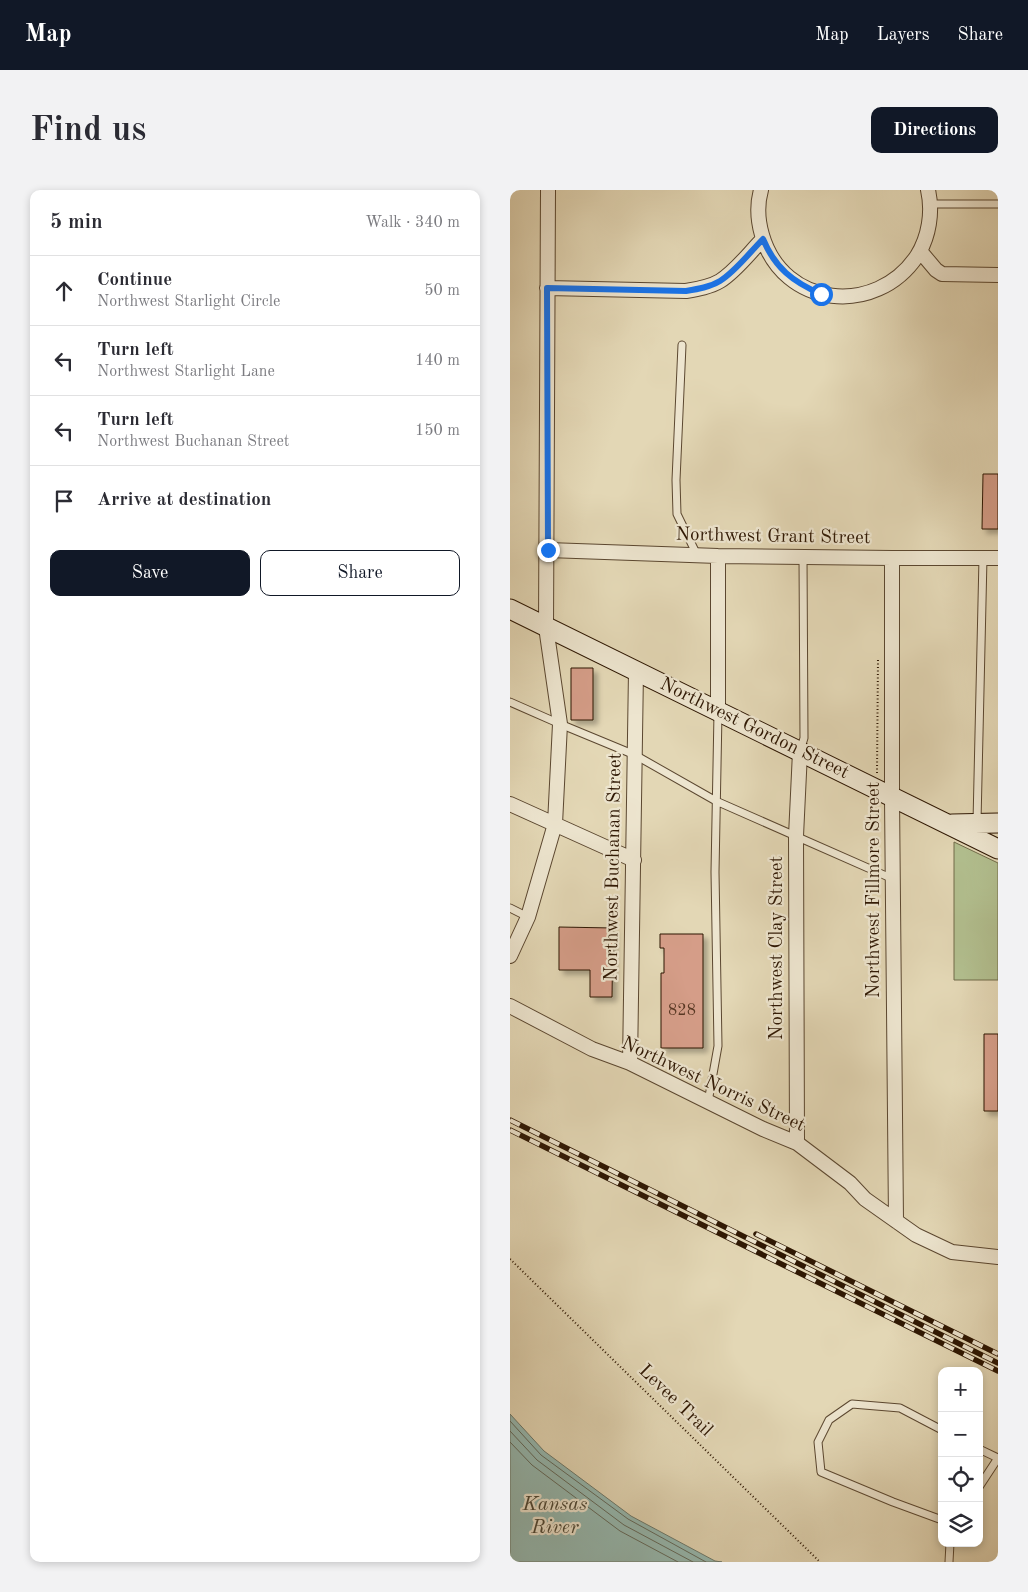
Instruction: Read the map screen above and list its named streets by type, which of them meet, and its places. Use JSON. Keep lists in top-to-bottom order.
{
  "streets": {
    "main road": ["Northwest Gordon Street"],
    "street": [
      "Northwest Grant Street",
      "Northwest Buchanan Street",
      "Northwest Fillmore Street",
      "Northwest Clay Street",
      "Northwest Norris Street"
    ],
    "path": ["Levee Trail"]
  },
  "crossings": [
    ["Northwest Grant Street", "Northwest Fillmore Street"],
    ["Northwest Gordon Street", "Northwest Buchanan Street"],
    ["Northwest Gordon Street", "Northwest Fillmore Street"],
    ["Northwest Gordon Street", "Northwest Clay Street"],
    ["Northwest Buchanan Street", "Northwest Norris Street"],
    ["Northwest Fillmore Street", "Northwest Norris Street"],
    ["Northwest Clay Street", "Northwest Norris Street"]
  ],
  "water": ["Kansas River"],
  "house_numbers": ["828"],
  "page": {
    "header": "Map",
    "nav": ["Map", "Layers", "Share"],
    "buttons": [
      "Directions",
      ["Save", "Share"]
    ],
    "title": "Find us",
    "heading": ["5 min", "Walk · 340 m"],
    "list": [
      ["Continue", "Northwest Starlight Circle", "50 m"],
      ["Turn left", "Northwest Starlight Lane", "140 m"],
      ["Turn left", "Northwest Buchanan Street", "150 m"],
      "Arrive at destination"
    ],
    "map_buttons": ["+", "−"]
  }
}
